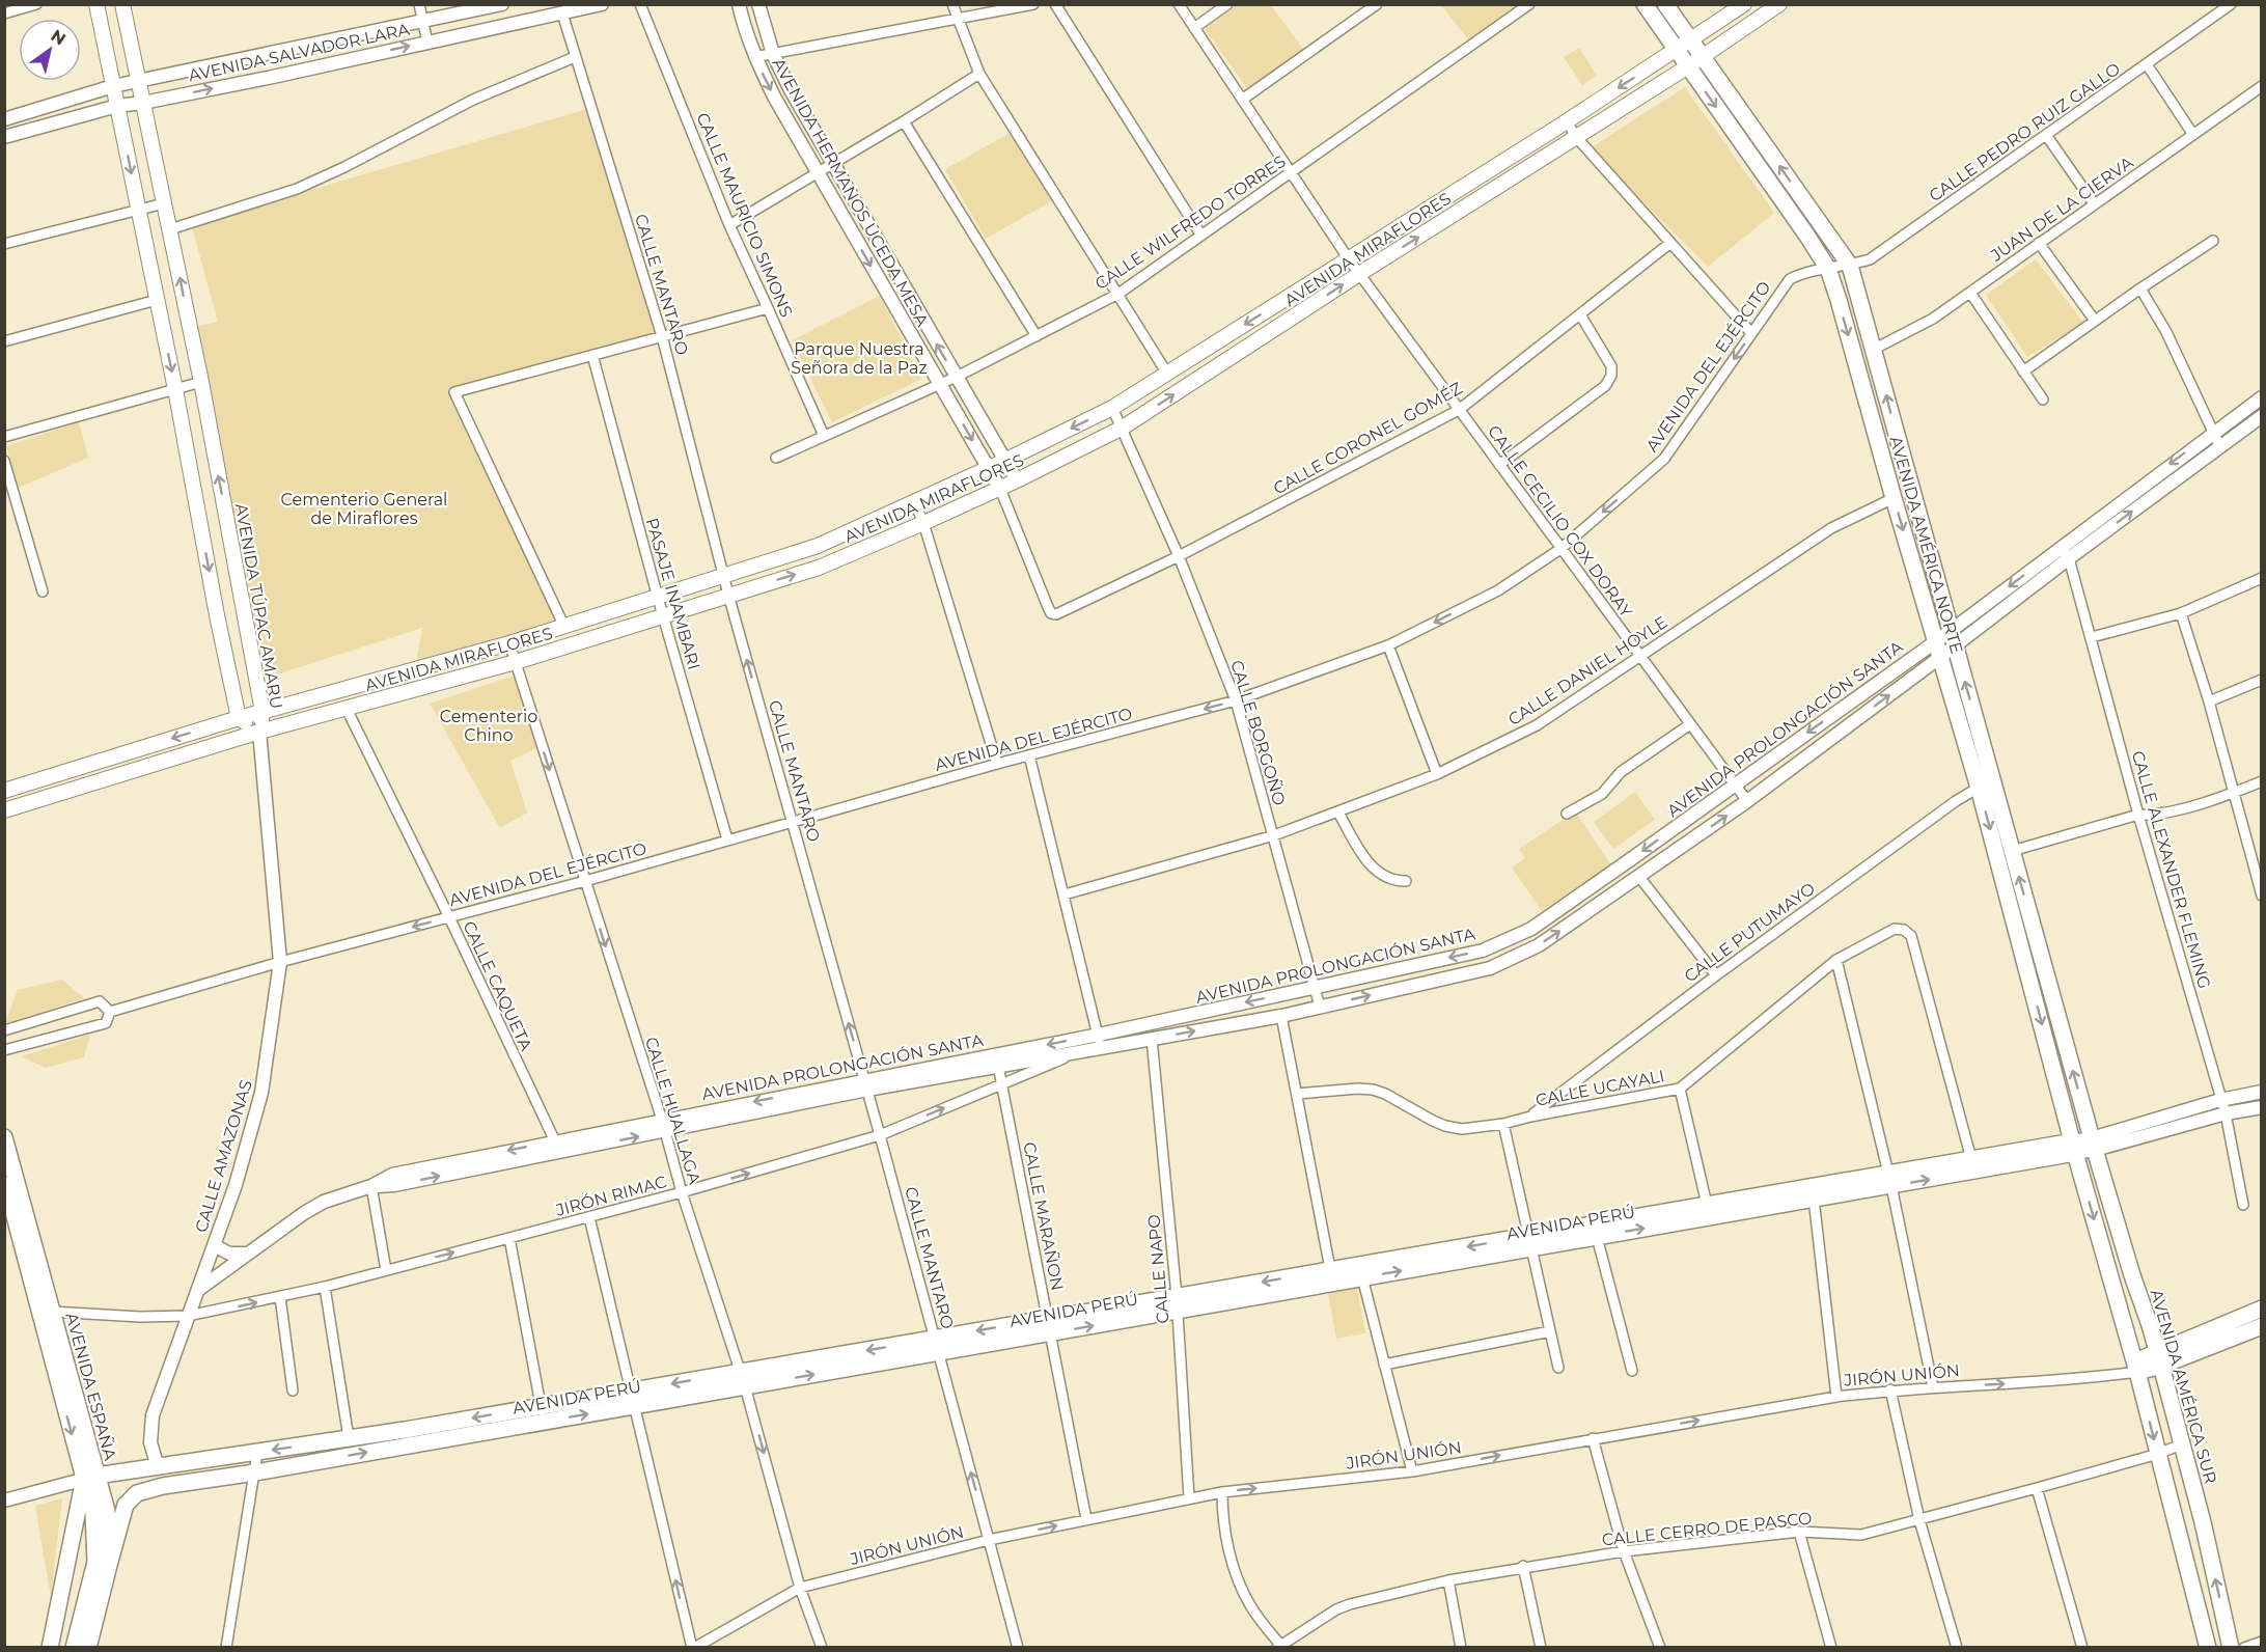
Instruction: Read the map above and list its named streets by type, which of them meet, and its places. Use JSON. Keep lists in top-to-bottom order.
{
  "streets": {
    "main road": [
      "AVENIDA MIRAFLORES",
      "AVENIDA AMÉRICA NORTE",
      "AVENIDA TÚPAC AMARU",
      "AVENIDA PERÚ",
      "AVENIDA ESPAÑA",
      "AVENIDA AMÉRICA SUR"
    ],
    "street": [
      "AVENIDA SALVADOR LARA",
      "CALLE PEDRO RUIZ GALLO",
      "AVENIDA HERMANOS UCEDA MESA",
      "JUAN DE LA CIERVA",
      "CALLE MAURICIO SIMONS",
      "CALLE WILFREDO TORRES",
      "CALLE MANTARO",
      "AVENIDA DEL EJÉRCITO",
      "CALLE CORONEL GOMÉZ",
      "CALLE CECILIO COX DORAY",
      "PASAJE INAMBARI",
      "CALLE DANIEL HOYLE",
      "AVENIDA PROLONGACIÓN SANTA",
      "CALLE BORGOÑO",
      "CALLE ALEXANDER FLEMING",
      "CALLE PUTUMAYO",
      "CALLE CAQUETA",
      "CALLE UCAYALI",
      "CALLE HUALLAGA",
      "CALLE AMAZONAS",
      "JIRÓN RIMAC",
      "CALLE MARAÑON",
      "CALLE NAPO",
      "JIRÓN UNIÓN",
      "CALLE CERRO DE PASCO"
    ]
  },
  "crossings": [
    ["AVENIDA SALVADOR LARA", "CALLE MANTARO"],
    ["AVENIDA SALVADOR LARA", "AVENIDA TÚPAC AMARU"],
    ["CALLE PEDRO RUIZ GALLO", "AVENIDA DEL EJÉRCITO"],
    ["CALLE PEDRO RUIZ GALLO", "AVENIDA AMÉRICA NORTE"],
    ["AVENIDA HERMANOS UCEDA MESA", "CALLE WILFREDO TORRES"],
    ["AVENIDA HERMANOS UCEDA MESA", "AVENIDA MIRAFLORES"],
    ["AVENIDA HERMANOS UCEDA MESA", "CALLE CORONEL GOMÉZ"],
    ["JUAN DE LA CIERVA", "AVENIDA AMÉRICA NORTE"],
    ["CALLE MAURICIO SIMONS", "CALLE WILFREDO TORRES"],
    ["CALLE WILFREDO TORRES", "CALLE CECILIO COX DORAY"],
    ["AVENIDA MIRAFLORES", "CALLE MANTARO"],
    ["AVENIDA MIRAFLORES", "CALLE CORONEL GOMÉZ"],
    ["AVENIDA MIRAFLORES", "CALLE CECILIO COX DORAY"],
    ["AVENIDA MIRAFLORES", "AVENIDA AMÉRICA NORTE"],
    ["AVENIDA MIRAFLORES", "PASAJE INAMBARI"],
    ["AVENIDA MIRAFLORES", "AVENIDA TÚPAC AMARU"],
    ["AVENIDA MIRAFLORES", "CALLE BORGOÑO"],
    ["AVENIDA MIRAFLORES", "CALLE CAQUETA"],
    ["AVENIDA MIRAFLORES", "CALLE HUALLAGA"],
    ["AVENIDA MIRAFLORES", "CALLE AMAZONAS"],
    ["CALLE MANTARO", "AVENIDA DEL EJÉRCITO"],
    ["CALLE MANTARO", "AVENIDA PROLONGACIÓN SANTA"],
    ["CALLE MANTARO", "JIRÓN RIMAC"],
    ["CALLE MANTARO", "AVENIDA PERÚ"],
    ["CALLE MANTARO", "JIRÓN UNIÓN"],
    ["AVENIDA DEL EJÉRCITO", "CALLE CECILIO COX DORAY"],
    ["AVENIDA DEL EJÉRCITO", "AVENIDA AMÉRICA NORTE"],
    ["AVENIDA DEL EJÉRCITO", "PASAJE INAMBARI"],
    ["AVENIDA DEL EJÉRCITO", "CALLE BORGOÑO"],
    ["AVENIDA DEL EJÉRCITO", "CALLE CAQUETA"],
    ["AVENIDA DEL EJÉRCITO", "CALLE HUALLAGA"],
    ["AVENIDA DEL EJÉRCITO", "CALLE AMAZONAS"],
    ["CALLE CORONEL GOMÉZ", "CALLE CECILIO COX DORAY"],
    ["CALLE CORONEL GOMÉZ", "CALLE BORGOÑO"],
    ["CALLE CECILIO COX DORAY", "CALLE DANIEL HOYLE"],
    ["CALLE CECILIO COX DORAY", "AVENIDA PROLONGACIÓN SANTA"],
    ["AVENIDA AMÉRICA NORTE", "CALLE DANIEL HOYLE"],
    ["AVENIDA AMÉRICA NORTE", "AVENIDA PROLONGACIÓN SANTA"],
    ["AVENIDA AMÉRICA NORTE", "CALLE PUTUMAYO"],
    ["AVENIDA AMÉRICA NORTE", "AVENIDA PERÚ"],
    ["AVENIDA AMÉRICA NORTE", "AVENIDA AMÉRICA SUR"],
    ["AVENIDA TÚPAC AMARU", "CALLE AMAZONAS"],
    ["CALLE DANIEL HOYLE", "CALLE BORGOÑO"],
    ["AVENIDA PROLONGACIÓN SANTA", "CALLE BORGOÑO"],
    ["AVENIDA PROLONGACIÓN SANTA", "CALLE ALEXANDER FLEMING"],
    ["AVENIDA PROLONGACIÓN SANTA", "CALLE CAQUETA"],
    ["AVENIDA PROLONGACIÓN SANTA", "CALLE HUALLAGA"],
    ["AVENIDA PROLONGACIÓN SANTA", "CALLE AMAZONAS"],
    ["AVENIDA PROLONGACIÓN SANTA", "JIRÓN RIMAC"],
    ["AVENIDA PROLONGACIÓN SANTA", "CALLE MARAÑON"],
    ["AVENIDA PROLONGACIÓN SANTA", "CALLE NAPO"],
    ["CALLE PUTUMAYO", "CALLE UCAYALI"],
    ["CALLE UCAYALI", "AVENIDA PERÚ"],
    ["CALLE HUALLAGA", "JIRÓN RIMAC"],
    ["CALLE HUALLAGA", "AVENIDA PERÚ"],
    ["CALLE HUALLAGA", "JIRÓN UNIÓN"],
    ["CALLE AMAZONAS", "JIRÓN RIMAC"],
    ["CALLE AMAZONAS", "AVENIDA PERÚ"],
    ["JIRÓN RIMAC", "CALLE MARAÑON"],
    ["JIRÓN RIMAC", "AVENIDA ESPAÑA"],
    ["CALLE MARAÑON", "AVENIDA PERÚ"],
    ["CALLE MARAÑON", "JIRÓN UNIÓN"],
    ["AVENIDA PERÚ", "CALLE NAPO"],
    ["AVENIDA PERÚ", "AVENIDA ESPAÑA"],
    ["AVENIDA PERÚ", "AVENIDA AMÉRICA SUR"],
    ["CALLE NAPO", "JIRÓN UNIÓN"],
    ["AVENIDA AMÉRICA SUR", "CALLE CERRO DE PASCO"]
  ],
  "one_way": [
    "CALLE MANTARO",
    "AVENIDA DEL EJÉRCITO",
    "CALLE HUALLAGA",
    "JIRÓN RIMAC",
    "JIRÓN UNIÓN"
  ],
  "parks": ["Parque Nuestra Señora de la Paz", "Cementerio General de Miraflores", "Cementerio Chino"],
  "north": "top right"
}
